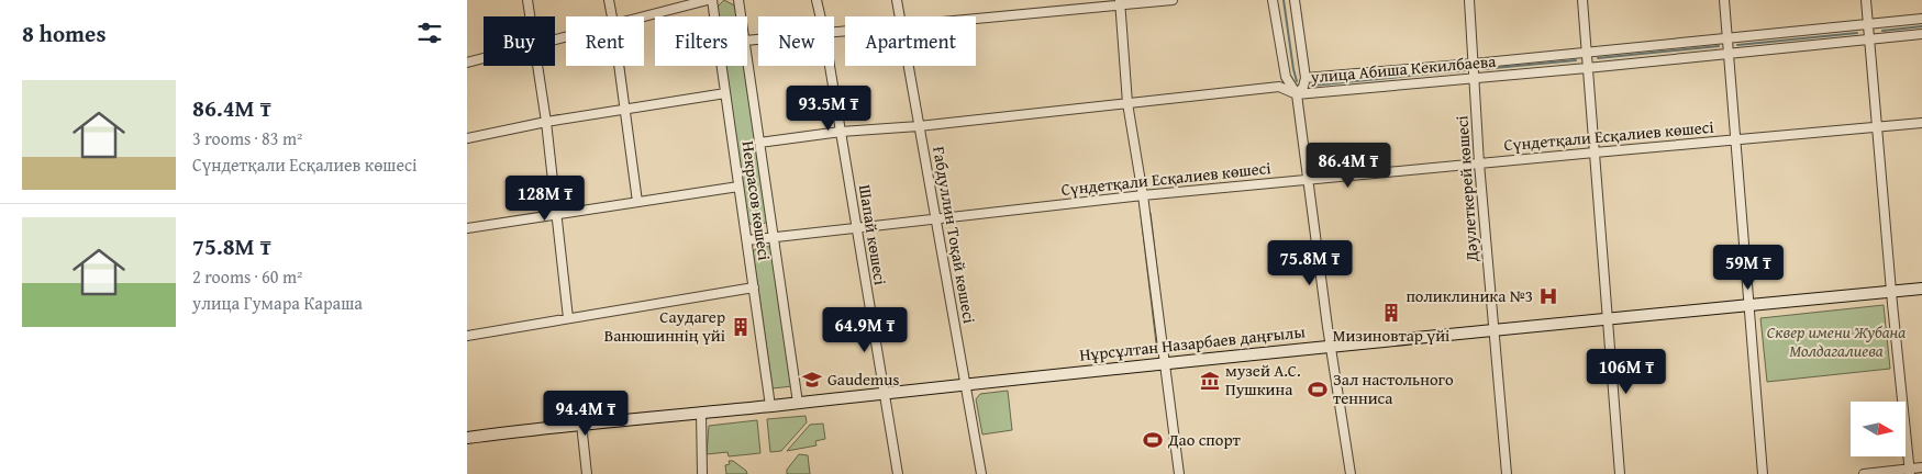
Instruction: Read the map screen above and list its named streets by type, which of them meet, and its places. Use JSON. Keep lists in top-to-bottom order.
{
  "streets": {
    "main road": ["Нұрсұлтан Назарбаев даңғылы"],
    "street": [
      "улица Абиша Кекилбаева",
      "Сүндетқали Есқалиев көшесі",
      "Дәулеткерей көшесі",
      "Некрасов көшесі",
      "Шапай көшесі",
      "Ғабдуллин Тоқай көшесі"
    ]
  },
  "crossings": [
    ["улица Абиша Кекилбаева", "Дәулеткерей көшесі"],
    ["улица Абиша Кекилбаева", "Некрасов көшесі"],
    ["улица Абиша Кекилбаева", "Шапай көшесі"],
    ["улица Абиша Кекилбаева", "Ғабдуллин Тоқай көшесі"],
    ["Сүндетқали Есқалиев көшесі", "Дәулеткерей көшесі"],
    ["Сүндетқали Есқалиев көшесі", "Некрасов көшесі"],
    ["Сүндетқали Есқалиев көшесі", "Шапай көшесі"],
    ["Сүндетқали Есқалиев көшесі", "Ғабдуллин Тоқай көшесі"],
    ["Дәулеткерей көшесі", "Нұрсұлтан Назарбаев даңғылы"],
    ["Некрасов көшесі", "Нұрсұлтан Назарбаев даңғылы"],
    ["Шапай көшесі", "Нұрсұлтан Назарбаев даңғылы"],
    ["Ғабдуллин Тоқай көшесі", "Нұрсұлтан Назарбаев даңғылы"]
  ],
  "parks": ["Сквер имени Жубана Молдагалиева"],
  "places": {
    "hospital": ["поликлиника №3"],
    "building": ["Мизиновтар үйі", "Саудагер Ванюшиннің үйі"],
    "school or university": ["Gaudemus"],
    "museum": ["музей А.С. Пушкина"],
    "sports": ["Зал настольного тенниса", "Дао спорт"]
  },
  "north": "right",
  "page": {
    "heading": "8 homes",
    "chip": [
      "Buy",
      "Rent",
      "Filters",
      "New",
      "Apartment"
    ],
    "list": [
      {
        "name": "86.4M ₸",
        "note": "3 rooms · 83 m² · Сүндетқали Есқалиев көшесі"
      },
      {
        "name": "75.8M ₸",
        "note": "2 rooms · 60 m² · улица Гумара Караша"
      }
    ],
    "price": [
      "93.5M ₸",
      "86.4M ₸",
      "128M ₸",
      "75.8M ₸",
      "59M ₸",
      "64.9M ₸",
      "106M ₸",
      "94.4M ₸"
    ]
  }
}
